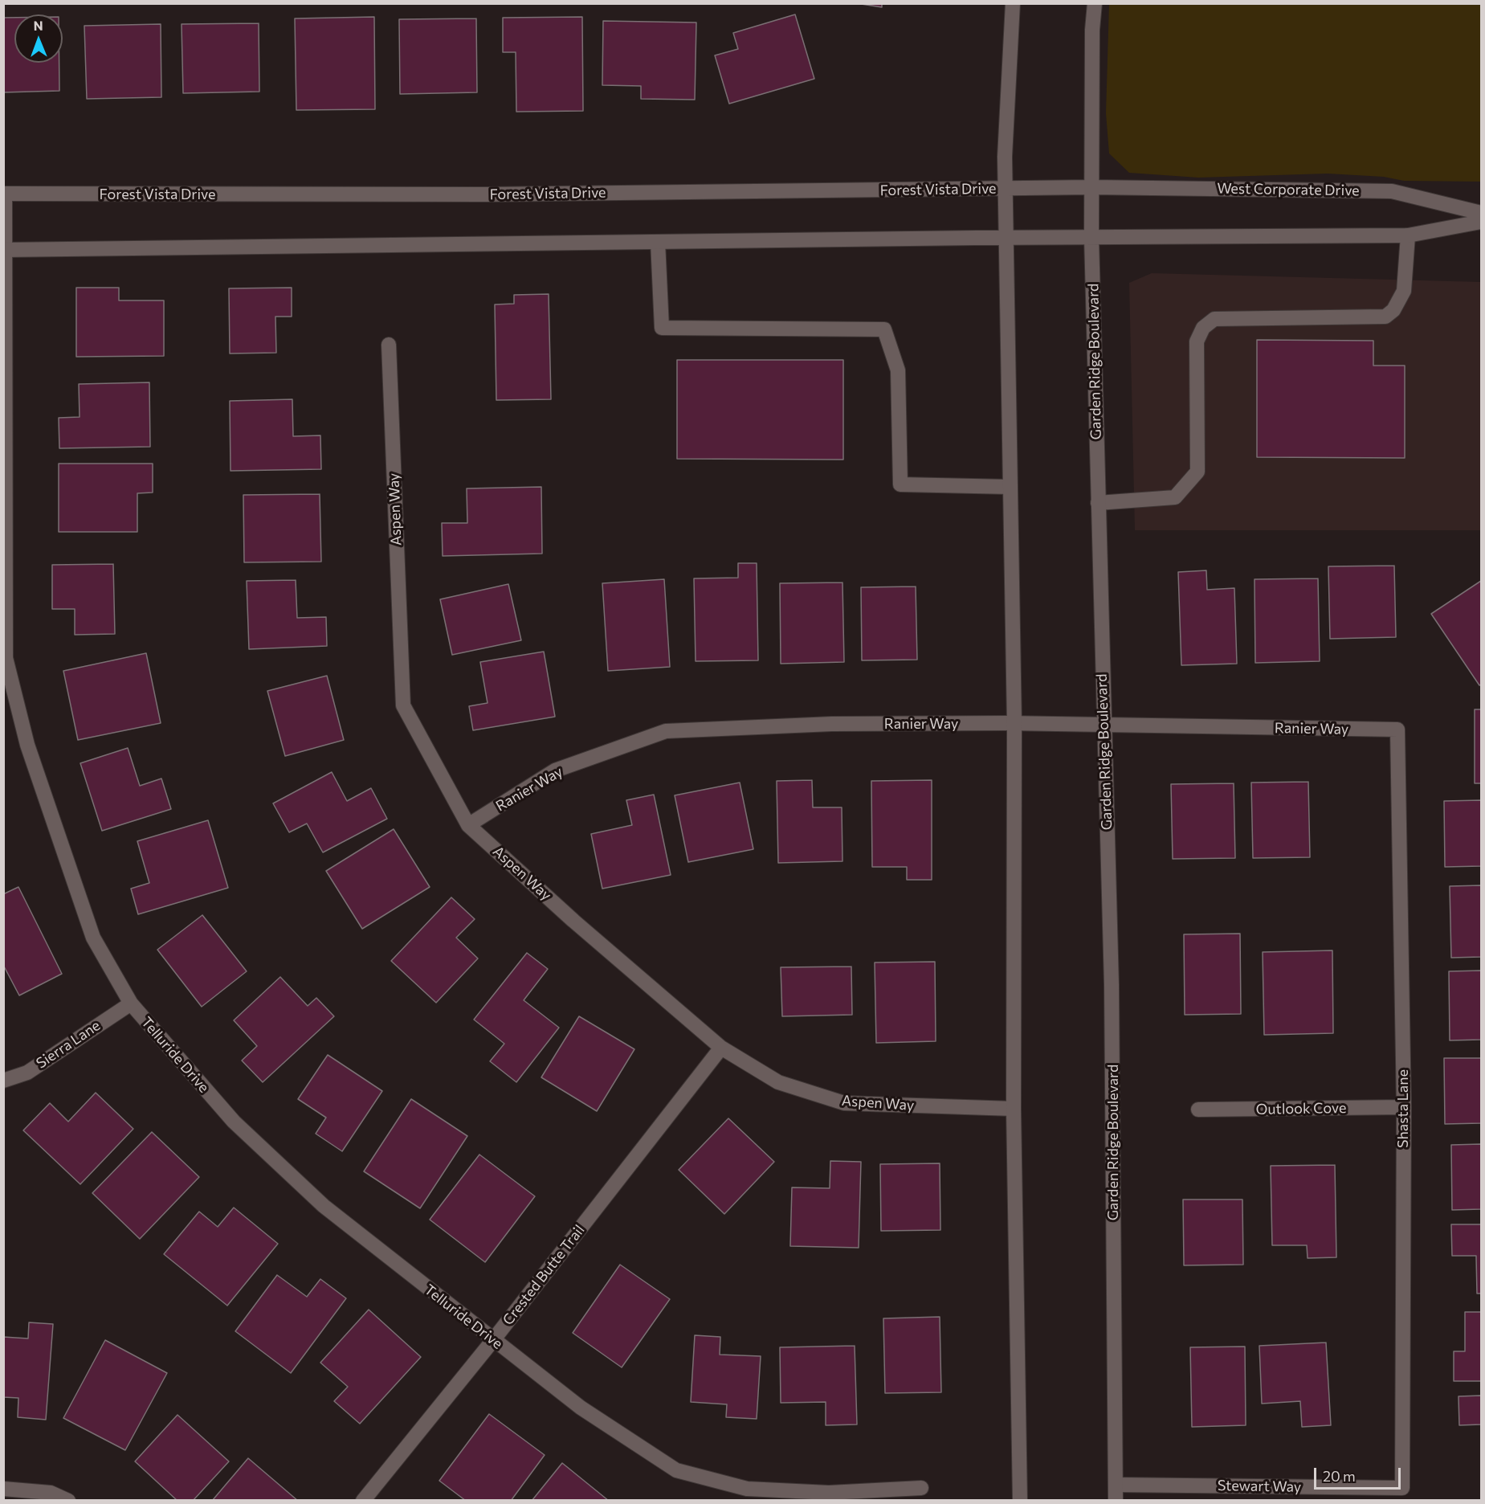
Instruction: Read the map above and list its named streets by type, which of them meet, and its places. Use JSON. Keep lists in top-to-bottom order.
{
  "streets": {
    "street": [
      "Forest Vista Drive",
      "West Corporate Drive",
      "Garden Ridge Boulevard",
      "Aspen Way",
      "Ranier Way",
      "Sierra Lane",
      "Telluride Drive",
      "Outlook Cove",
      "Shasta Lane",
      "Crested Butte Trail",
      "Stewart Way"
    ]
  },
  "crossings": [
    ["Forest Vista Drive", "West Corporate Drive"],
    ["Forest Vista Drive", "Garden Ridge Boulevard"],
    ["Forest Vista Drive", "Telluride Drive"],
    ["West Corporate Drive", "Garden Ridge Boulevard"],
    ["Garden Ridge Boulevard", "Ranier Way"],
    ["Garden Ridge Boulevard", "Stewart Way"],
    ["Aspen Way", "Ranier Way"],
    ["Aspen Way", "Crested Butte Trail"],
    ["Ranier Way", "Shasta Lane"],
    ["Sierra Lane", "Telluride Drive"],
    ["Telluride Drive", "Crested Butte Trail"],
    ["Outlook Cove", "Shasta Lane"],
    ["Shasta Lane", "Stewart Way"]
  ],
  "scale_bar": "20 m",
  "north": "top"
}
